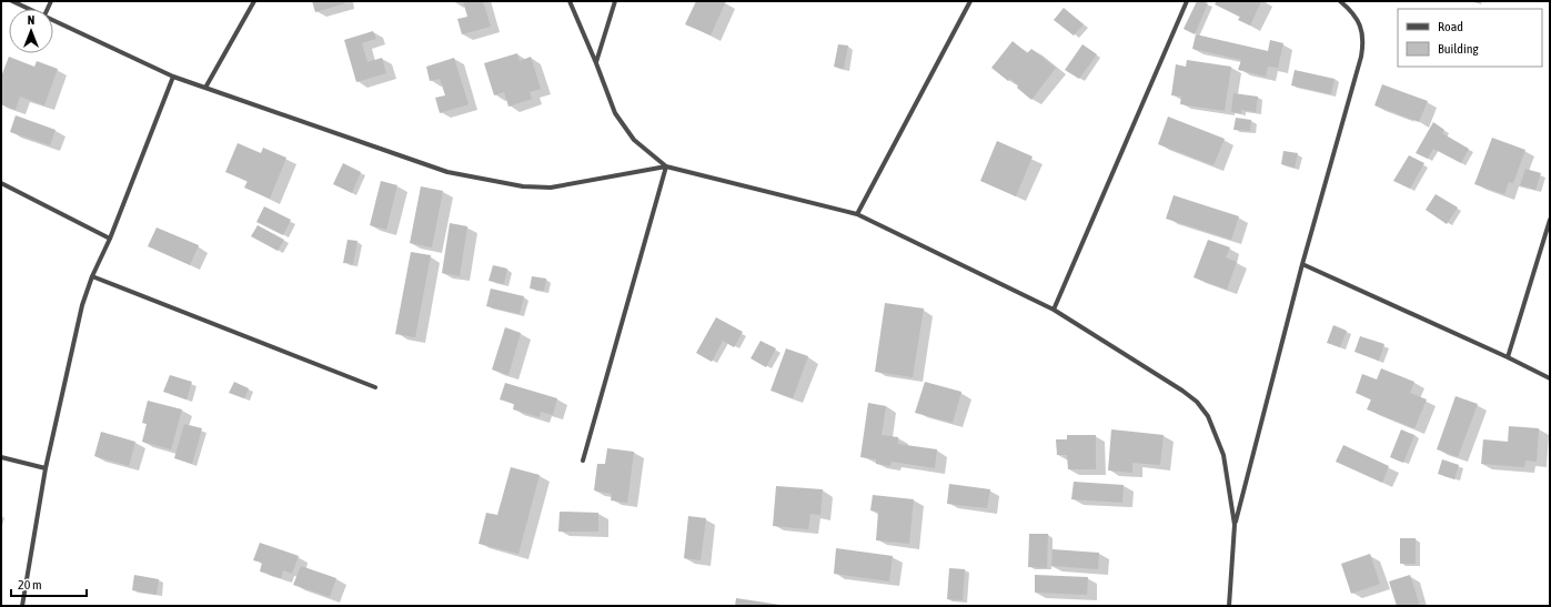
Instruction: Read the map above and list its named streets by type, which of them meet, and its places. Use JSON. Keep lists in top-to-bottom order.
{
  "legend": ["Road", "Building"],
  "scale_bar": "20 m",
  "north": "top"
}
